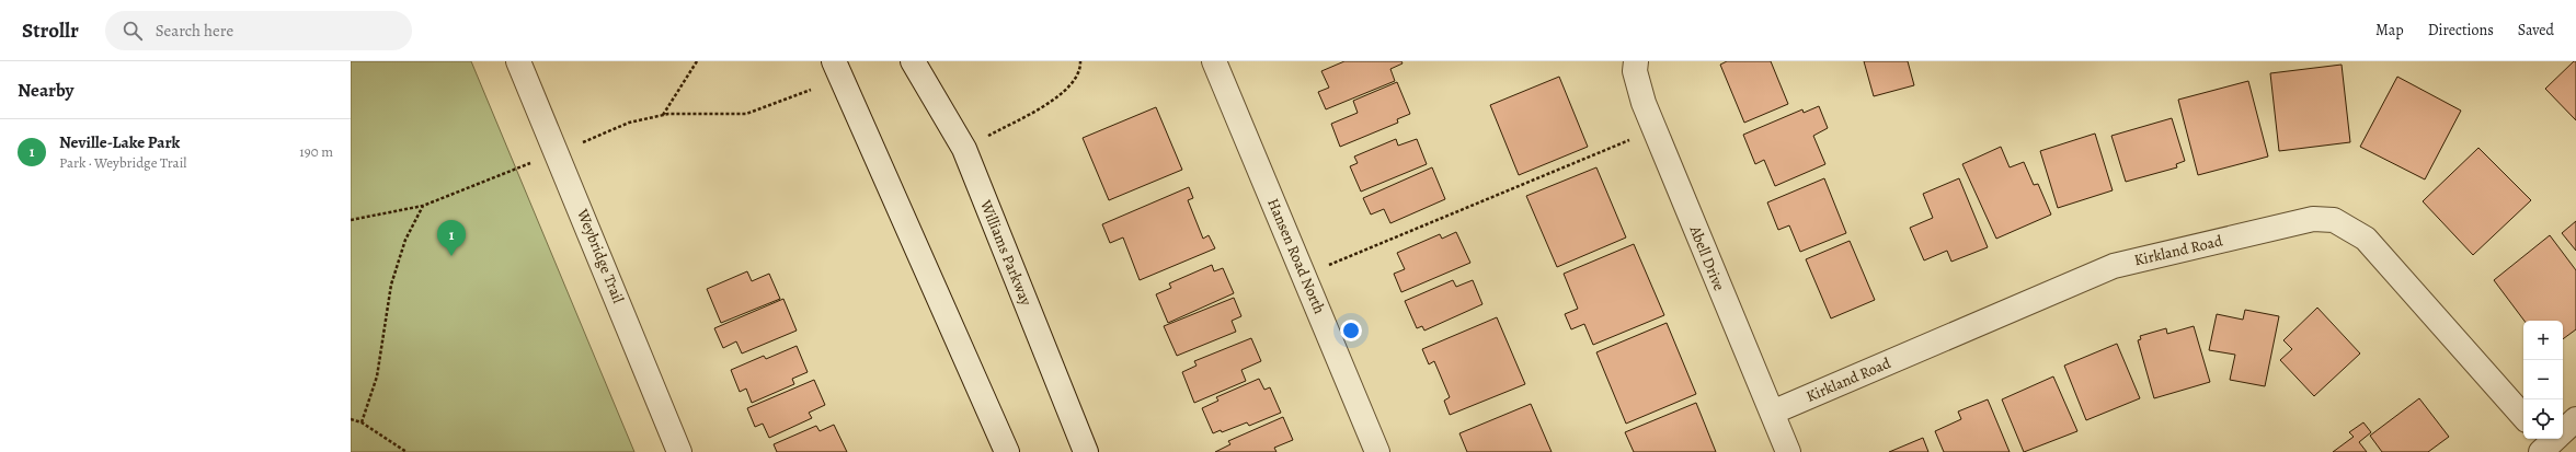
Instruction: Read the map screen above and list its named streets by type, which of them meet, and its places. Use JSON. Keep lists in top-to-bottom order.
{
  "streets": {
    "street": [
      "Kirkland Road",
      "Williams Parkway",
      "Weybridge Trail",
      "Hansen Road North",
      "Abell Drive"
    ]
  },
  "crossings": [
    ["Kirkland Road", "Abell Drive"]
  ],
  "page": {
    "header": "Strollr",
    "search": "Search here",
    "nav": ["Map", "Directions", "Saved"],
    "heading": "Nearby",
    "list": [
      {
        "mark": "1",
        "name": "Neville-Lake Park",
        "note": "Park · Weybridge Trail",
        "value": "190 m"
      }
    ],
    "pins": "1",
    "map_buttons": ["+", "−"]
  }
}
